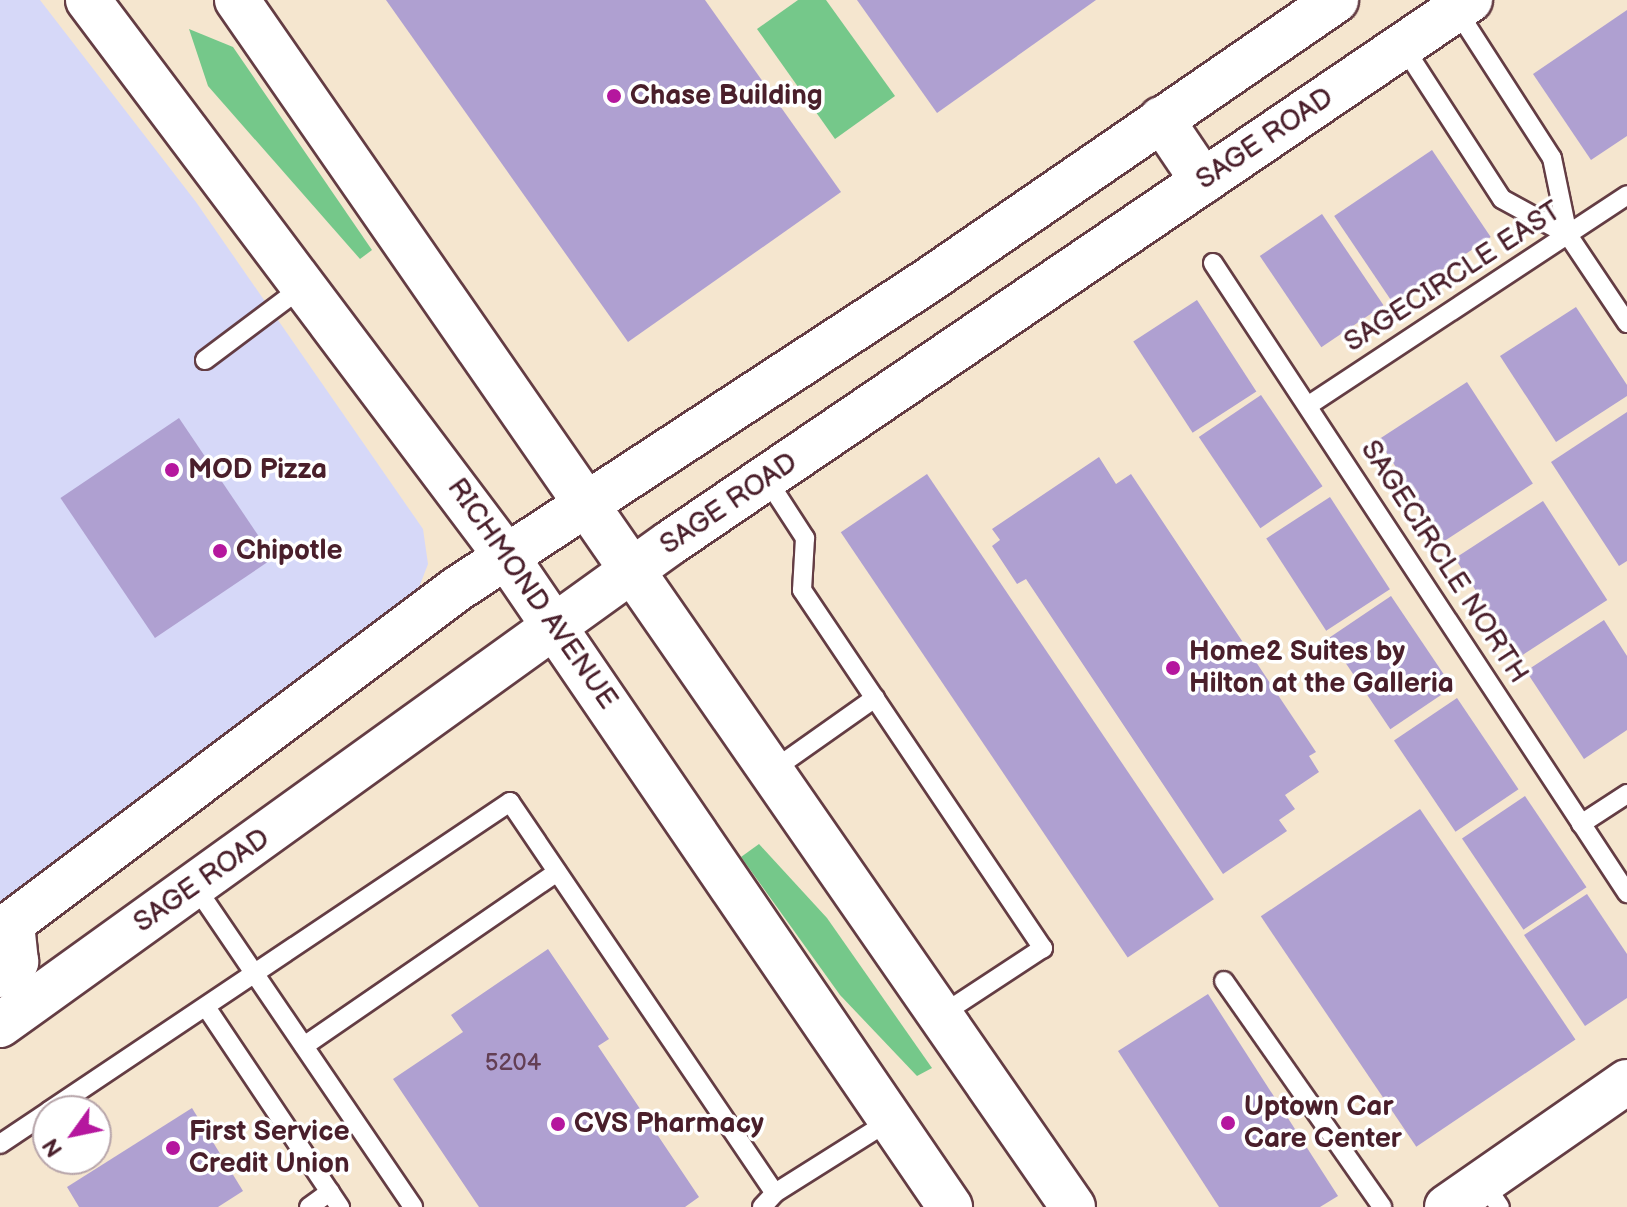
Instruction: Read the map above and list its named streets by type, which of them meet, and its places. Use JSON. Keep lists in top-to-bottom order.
{
  "streets": {
    "main road": ["SAGE ROAD", "RICHMOND AVENUE"],
    "lane": ["SAGECIRCLE EAST", "SAGECIRCLE NORTH"]
  },
  "crossings": [
    ["SAGE ROAD", "RICHMOND AVENUE"],
    ["SAGECIRCLE EAST", "SAGECIRCLE NORTH"]
  ],
  "places": [
    "Chase Building",
    "MOD Pizza",
    "Chipotle",
    "Home2 Suites by Hilton at the Galleria",
    "Uptown Car Care Center",
    "CVS Pharmacy",
    "First Service Credit Union"
  ],
  "house_numbers": ["5204"],
  "north": "bottom left"
}
